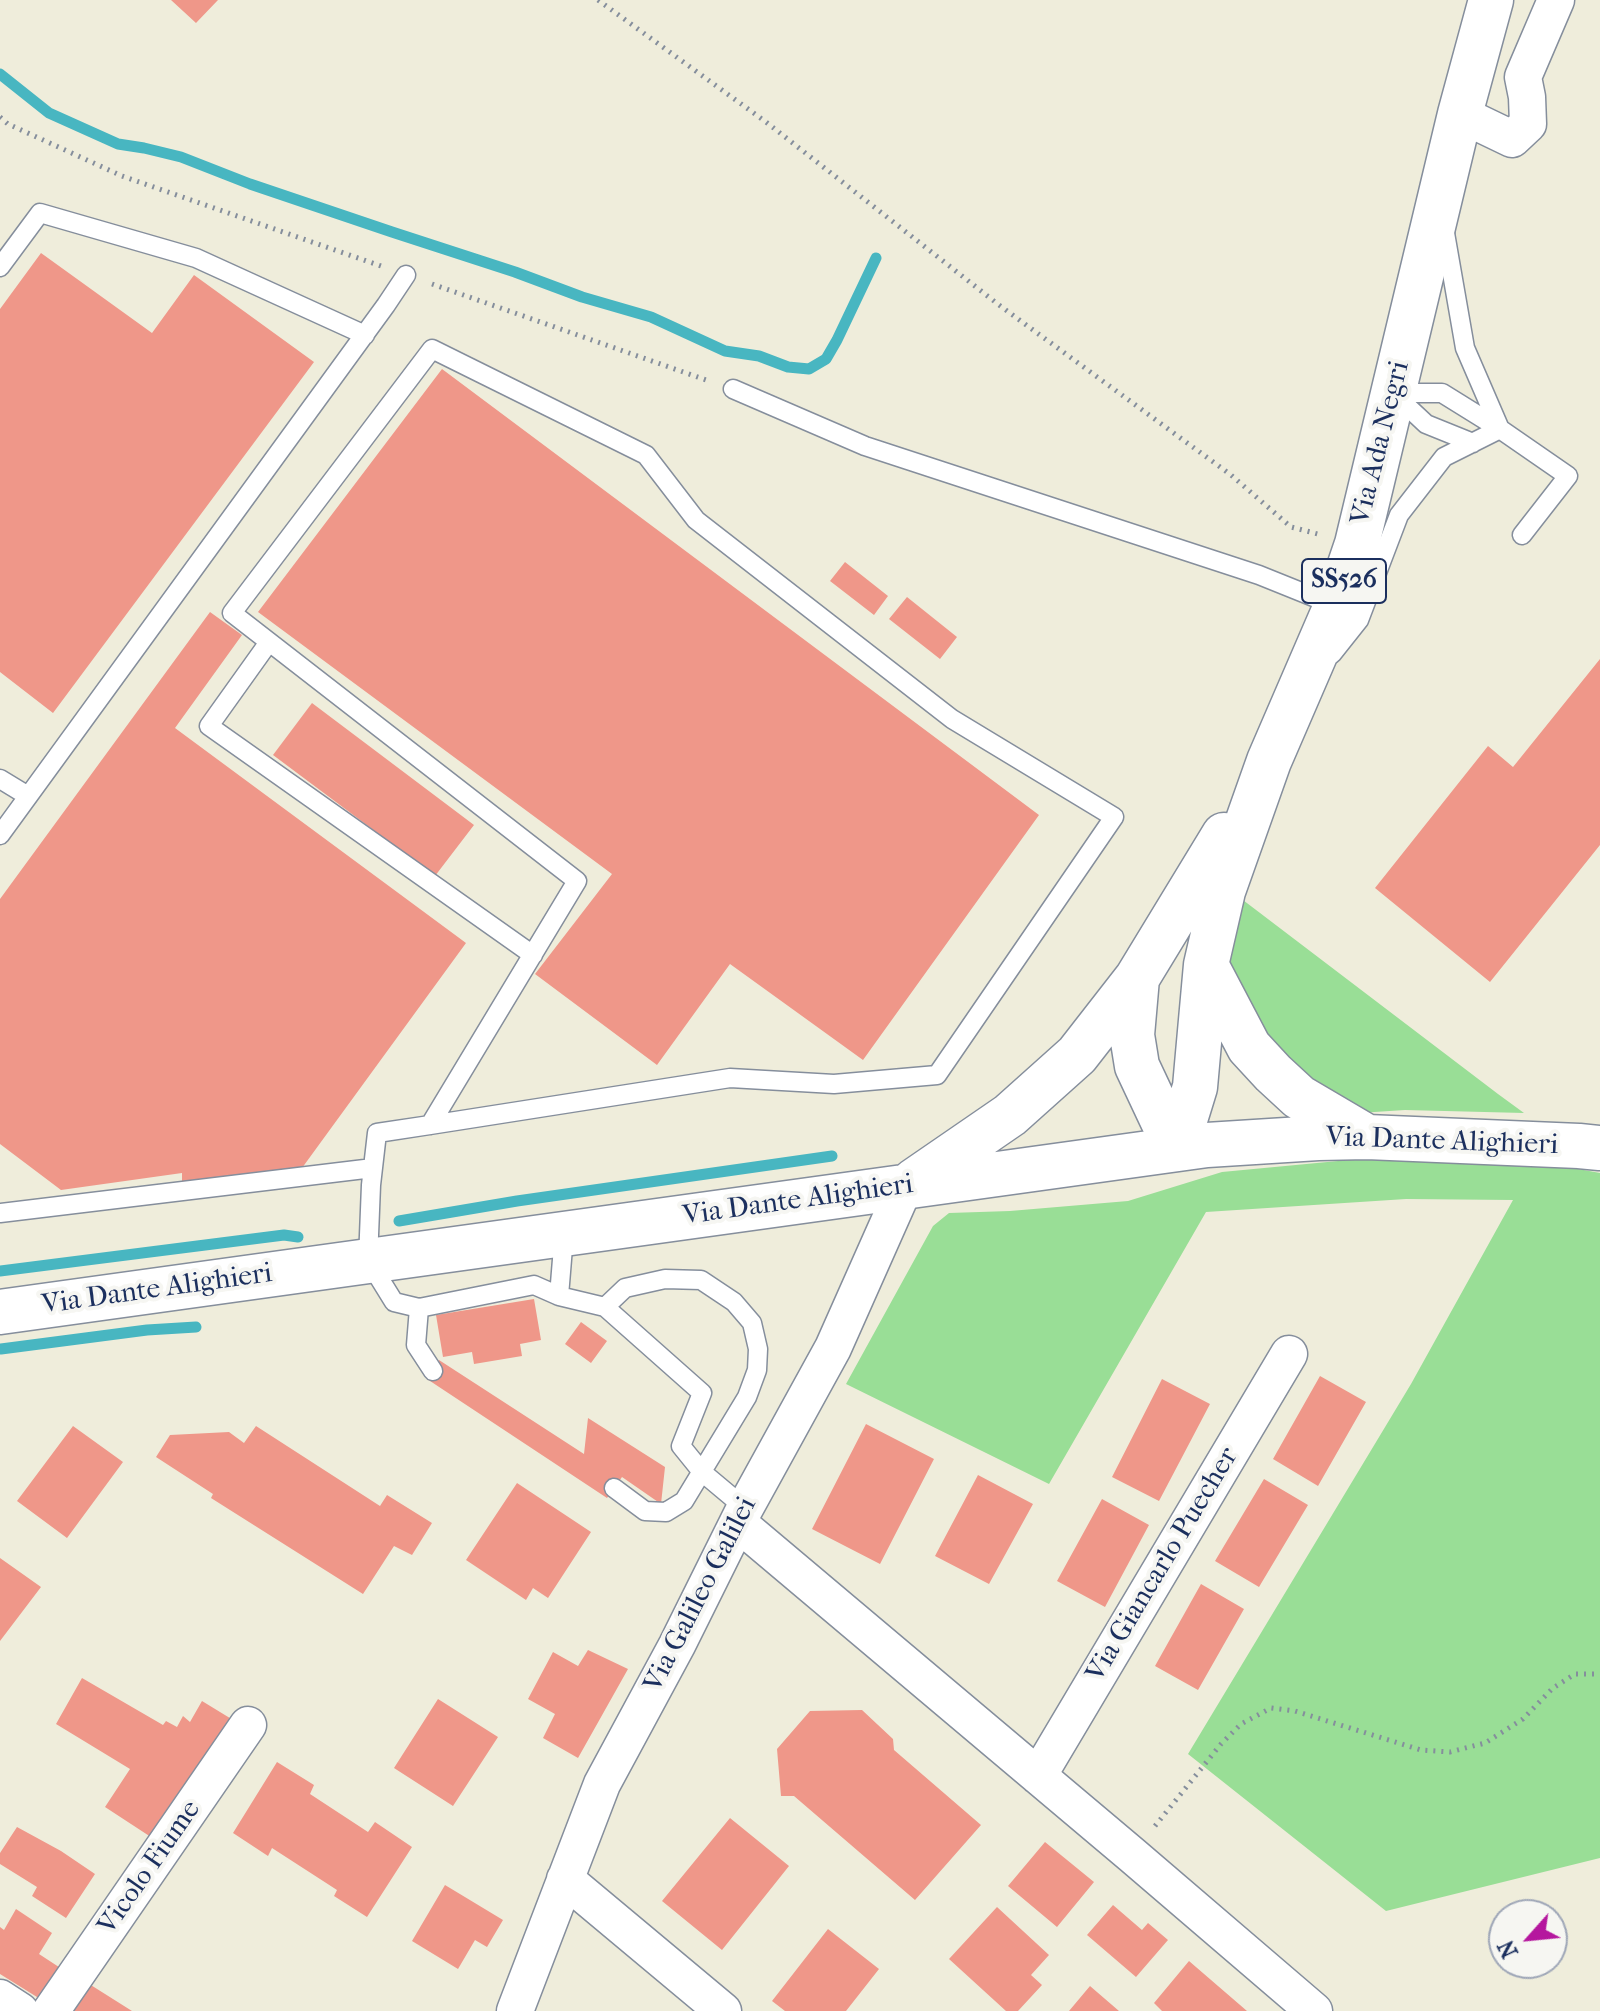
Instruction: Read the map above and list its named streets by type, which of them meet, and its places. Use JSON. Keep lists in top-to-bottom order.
{
  "streets": {
    "main road": ["Via Ada Negri", "SS526", "Via Dante Alighieri"],
    "street": ["Via Giancarlo Puecher", "Via Galileo Galilei", "Vicolo Fiume"]
  },
  "crossings": [
    ["Via Ada Negri", "Via Dante Alighieri"],
    ["Via Ada Negri", "Via Galileo Galilei"],
    ["Via Dante Alighieri", "Via Galileo Galilei"]
  ],
  "north": "bottom left"
}
